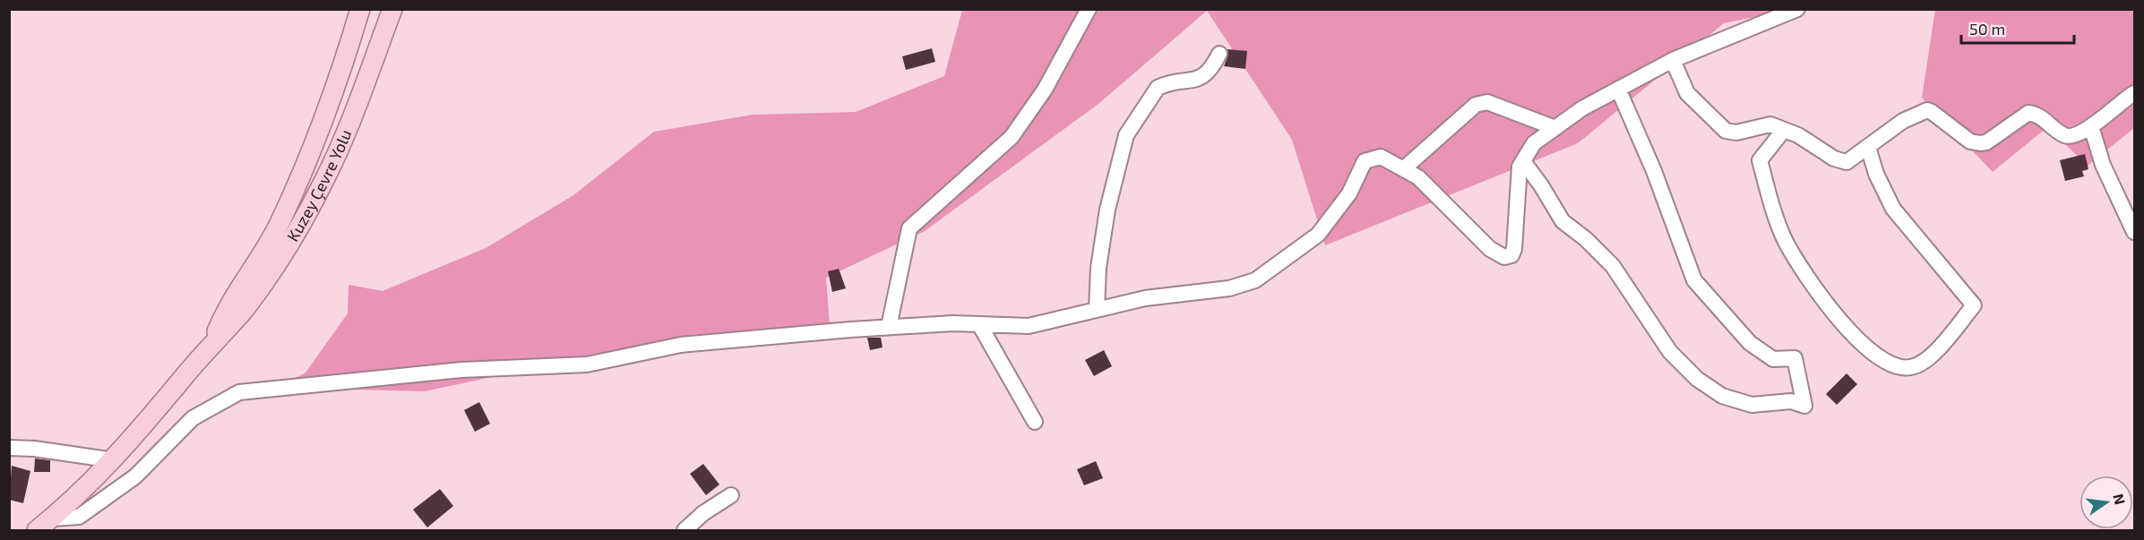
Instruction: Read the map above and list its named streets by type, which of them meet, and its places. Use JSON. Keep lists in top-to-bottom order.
{
  "streets": {
    "main road": ["Kuzey Çevre Yolu"]
  },
  "scale_bar": "50 m",
  "north": "right"
}
